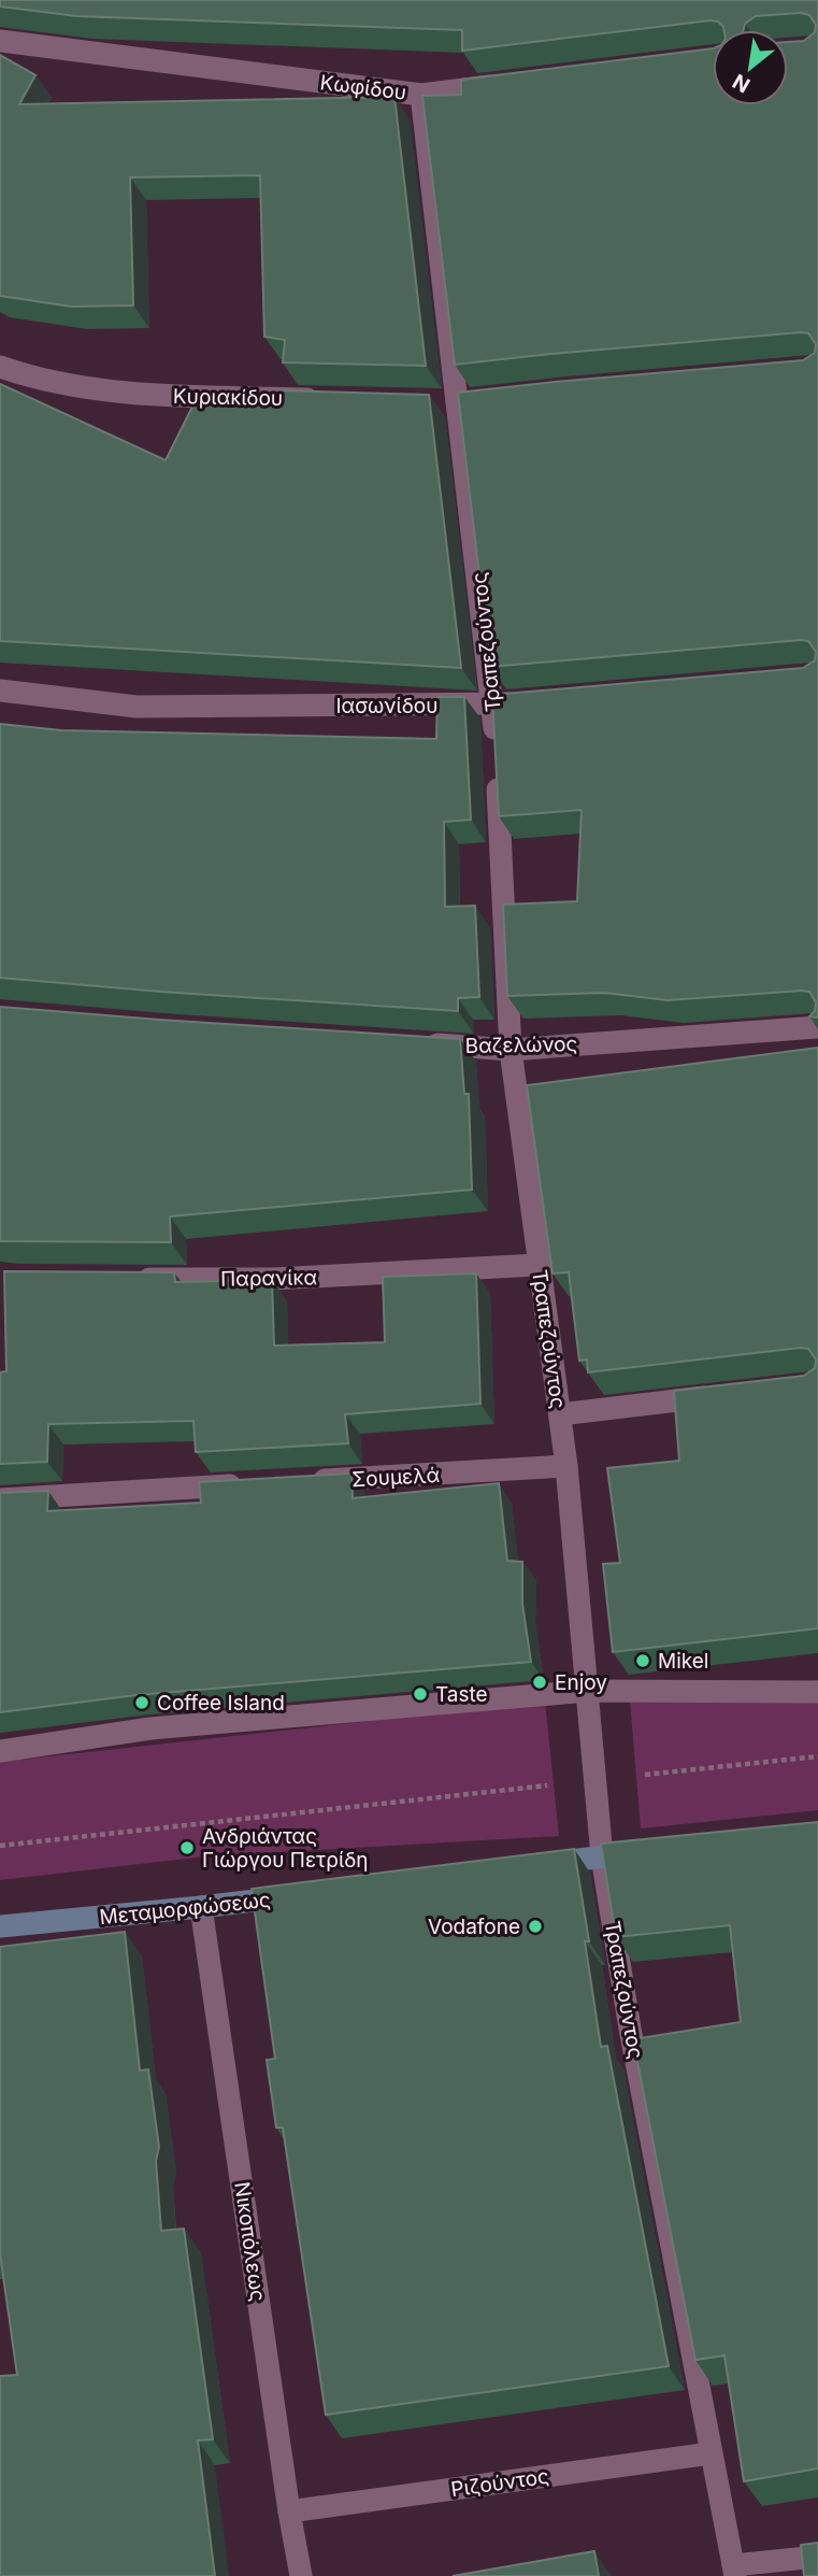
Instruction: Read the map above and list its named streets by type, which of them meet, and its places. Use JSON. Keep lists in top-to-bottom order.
{
  "streets": {
    "main road": ["Μεταμορφώσεως"],
    "street": [
      "Κωφίδου",
      "Κυριακίδου",
      "Τραπεζούντος",
      "Ιασωνίδου",
      "Βαζελώνος",
      "Παρανίκα",
      "Σουμελά",
      "Νικοπόλεως",
      "Ριζούντος"
    ]
  },
  "crossings": [
    ["Κωφίδου", "Τραπεζούντος"],
    ["Τραπεζούντος", "Ιασωνίδου"],
    ["Τραπεζούντος", "Βαζελώνος"],
    ["Τραπεζούντος", "Παρανίκα"],
    ["Τραπεζούντος", "Σουμελά"],
    ["Τραπεζούντος", "Ριζούντος"],
    ["Μεταμορφώσεως", "Νικοπόλεως"],
    ["Νικοπόλεως", "Ριζούντος"]
  ],
  "places": [
    "Mikel",
    "Enjoy",
    "Taste",
    "Coffee Island",
    "Ανδριάντας Γιώργου Πετρίδη",
    "Vodafone"
  ],
  "north": "bottom left"
}
